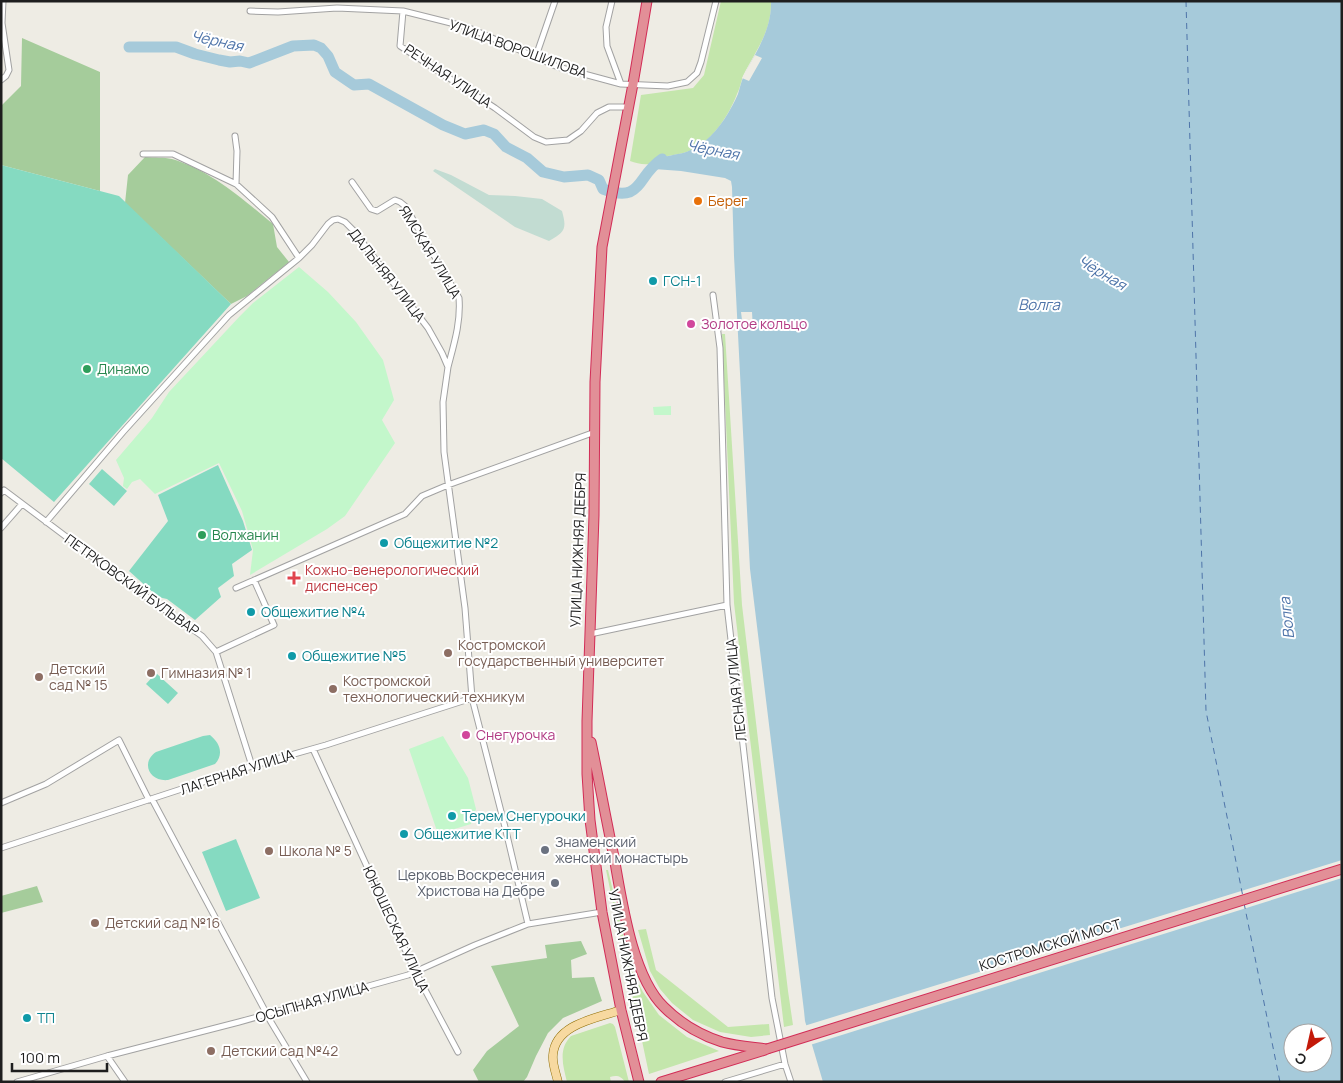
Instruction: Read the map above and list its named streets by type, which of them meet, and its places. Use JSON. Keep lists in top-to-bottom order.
{
  "streets": {
    "highway": ["УЛИЦА НИЖНЯЯ ДЕБРЯ", "КОСТРОМСКОЙ МОСТ"],
    "street": [
      "УЛИЦА ВОРОШИЛОВА",
      "РЕЧНАЯ УЛИЦА",
      "ЯМСКАЯ УЛИЦА",
      "ДАЛЬНЯЯ УЛИЦА",
      "ПЕТРКОВСКИЙ БУЛЬВАР",
      "ЛЕСНАЯ УЛИЦА",
      "ЛАГЕРНАЯ УЛИЦА",
      "ЮНОШЕСКАЯ УЛИЦА",
      "ОСЫПНАЯ УЛИЦА"
    ]
  },
  "crossings": [
    ["УЛИЦА ВОРОШИЛОВА", "РЕЧНАЯ УЛИЦА"],
    ["УЛИЦА ВОРОШИЛОВА", "УЛИЦА НИЖНЯЯ ДЕБРЯ"],
    ["РЕЧНАЯ УЛИЦА", "УЛИЦА НИЖНЯЯ ДЕБРЯ"],
    ["ЯМСКАЯ УЛИЦА", "ДАЛЬНЯЯ УЛИЦА"],
    ["ДАЛЬНЯЯ УЛИЦА", "ПЕТРКОВСКИЙ БУЛЬВАР"],
    ["УЛИЦА НИЖНЯЯ ДЕБРЯ", "ОСЫПНАЯ УЛИЦА"],
    ["ПЕТРКОВСКИЙ БУЛЬВАР", "ЛАГЕРНАЯ УЛИЦА"],
    ["ЛАГЕРНАЯ УЛИЦА", "ЮНОШЕСКАЯ УЛИЦА"],
    ["ЮНОШЕСКАЯ УЛИЦА", "ОСЫПНАЯ УЛИЦА"]
  ],
  "water": ["Чёрная", "Волга"],
  "places": {
    "other": [
      "Берег",
      "ГСН-1",
      "Золотое кольцо",
      "Динамо",
      "Волжанин",
      "Общежитие №2",
      "Общежитие №4",
      "Костромской государственный университет",
      "Общежитие №5",
      "Гимназия № 1",
      "Детский сад № 15",
      "Костромской технологический техникум",
      "Снегурочка",
      "Терем Cнегурочки",
      "Общежитие КТТ",
      "Знаменский женский монастырь",
      "Школа № 5",
      "Церковь Воскресения Христова на Дебре",
      "Детский сад №16",
      "ТП",
      "Детский сад №42"
    ],
    "health": ["Кожно-венерологический диспенсер"]
  },
  "scale_bar": "100 m",
  "north": "bottom left"
}
